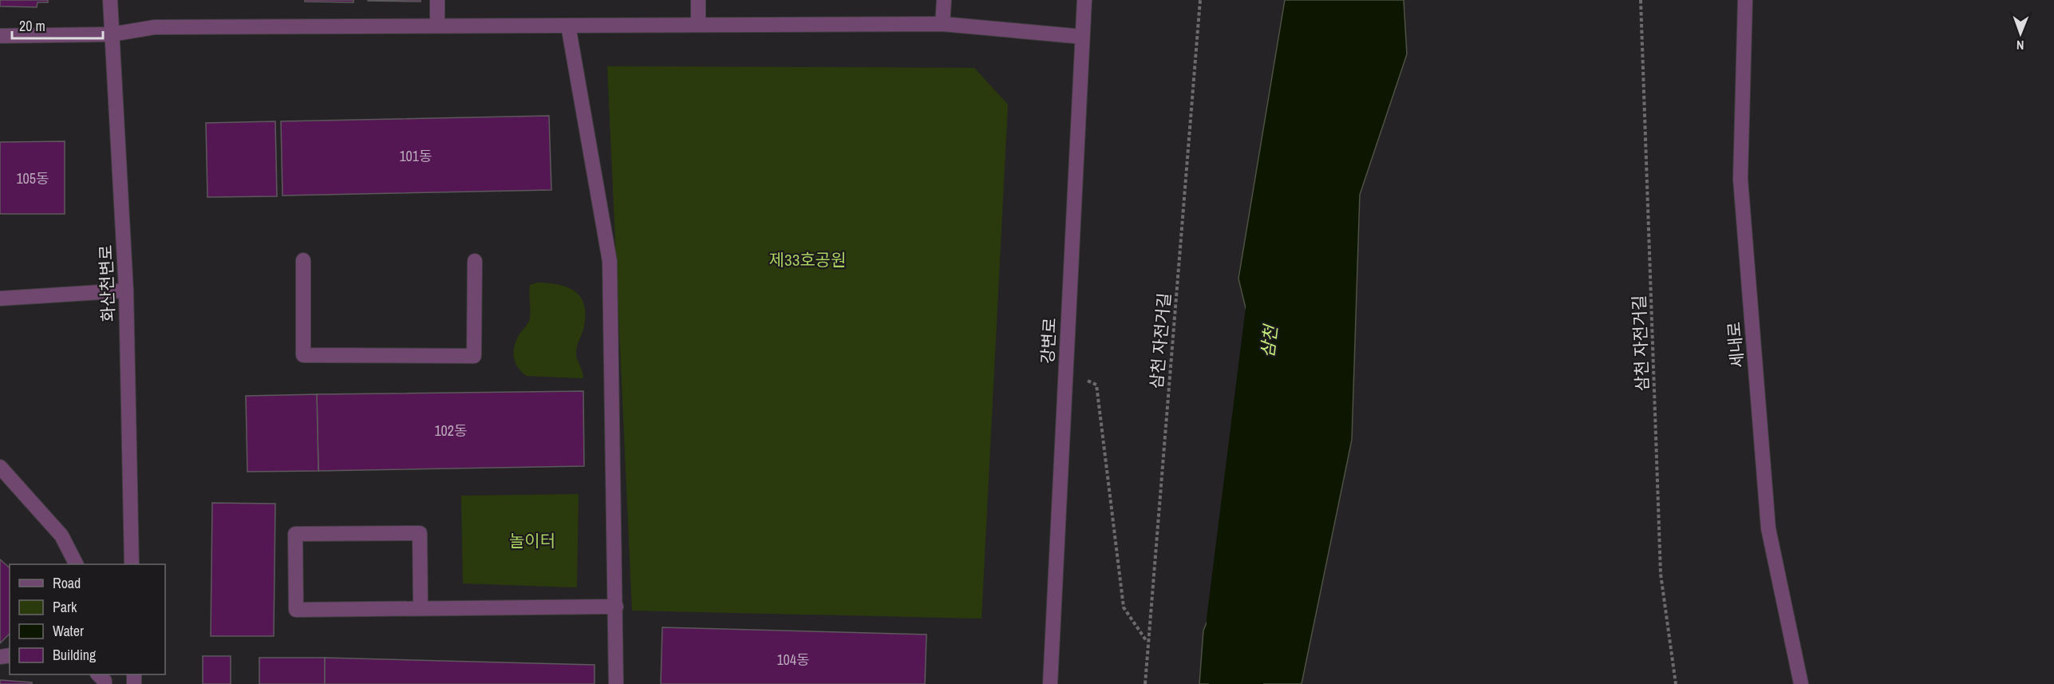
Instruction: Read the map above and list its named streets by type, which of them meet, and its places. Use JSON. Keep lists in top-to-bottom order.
{
  "streets": {
    "street": ["화산천변로", "강변로", "세내로"],
    "path": ["삼천 자전거길"]
  },
  "water": ["삼천"],
  "parks": ["제33호공원", "놀이터"],
  "house_numbers": [
    "101동",
    "105동",
    "102동",
    "104동"
  ],
  "legend": [
    "Road",
    "Park",
    "Water",
    "Building"
  ],
  "scale_bar": "20 m",
  "north": "bottom"
}
